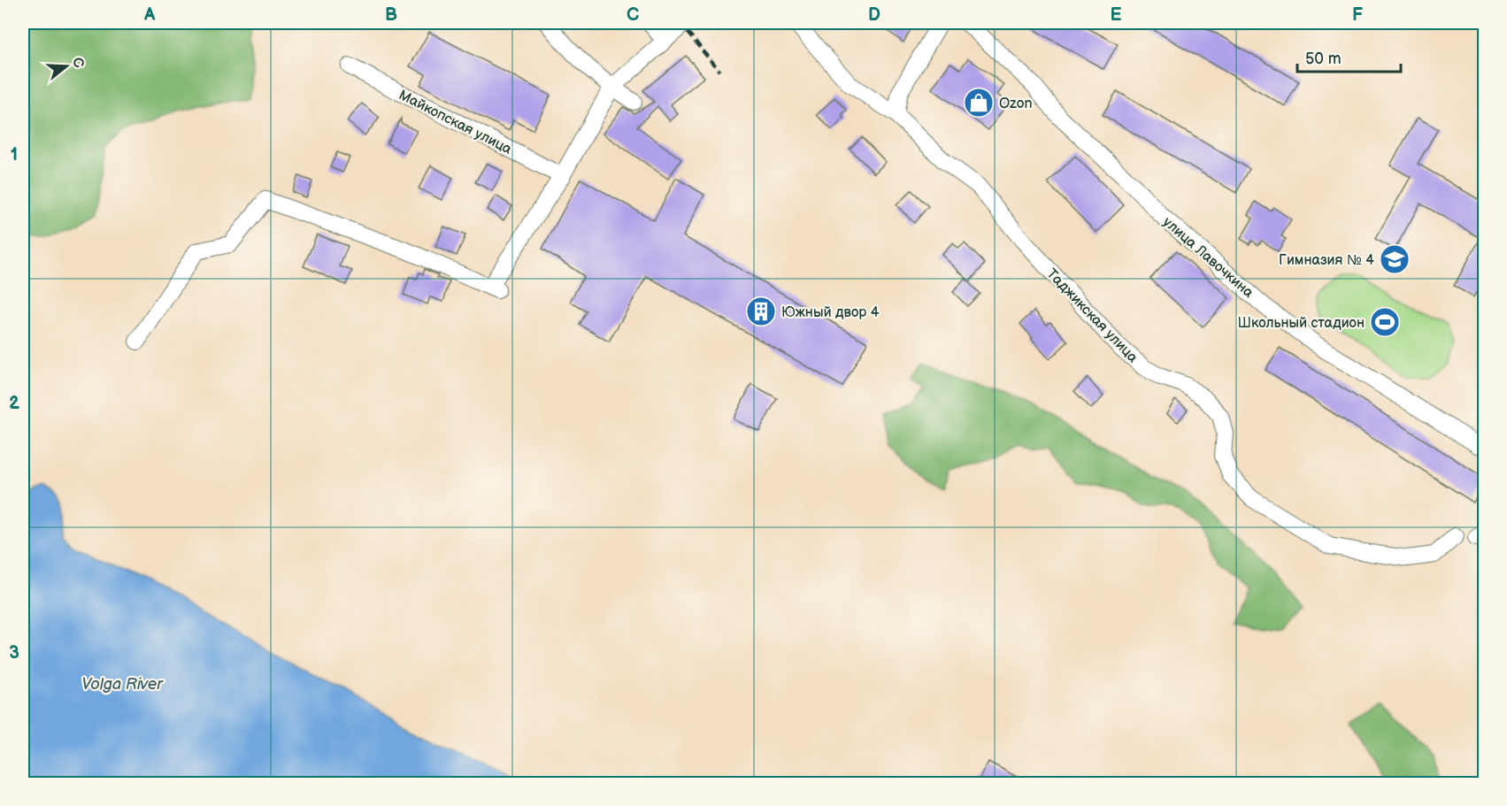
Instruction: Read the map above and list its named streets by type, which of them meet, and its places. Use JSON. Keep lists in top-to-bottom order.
{
  "streets": {
    "street": ["Майкопская улица", "улица Лавочкина", "Таджикская улица"]
  },
  "water": ["Volga River"],
  "places": {
    "shop": ["Ozon"],
    "school or university": ["Гимназия № 4"],
    "building": ["Южный двор 4"],
    "sports": ["Школьный стадион"]
  },
  "scale_bar": "50 m",
  "north": "right",
  "grid": {
    "columns": [
      "A",
      "B",
      "C",
      "D",
      "E",
      "F"
    ],
    "rows": ["1", "2", "3"]
  }
}
